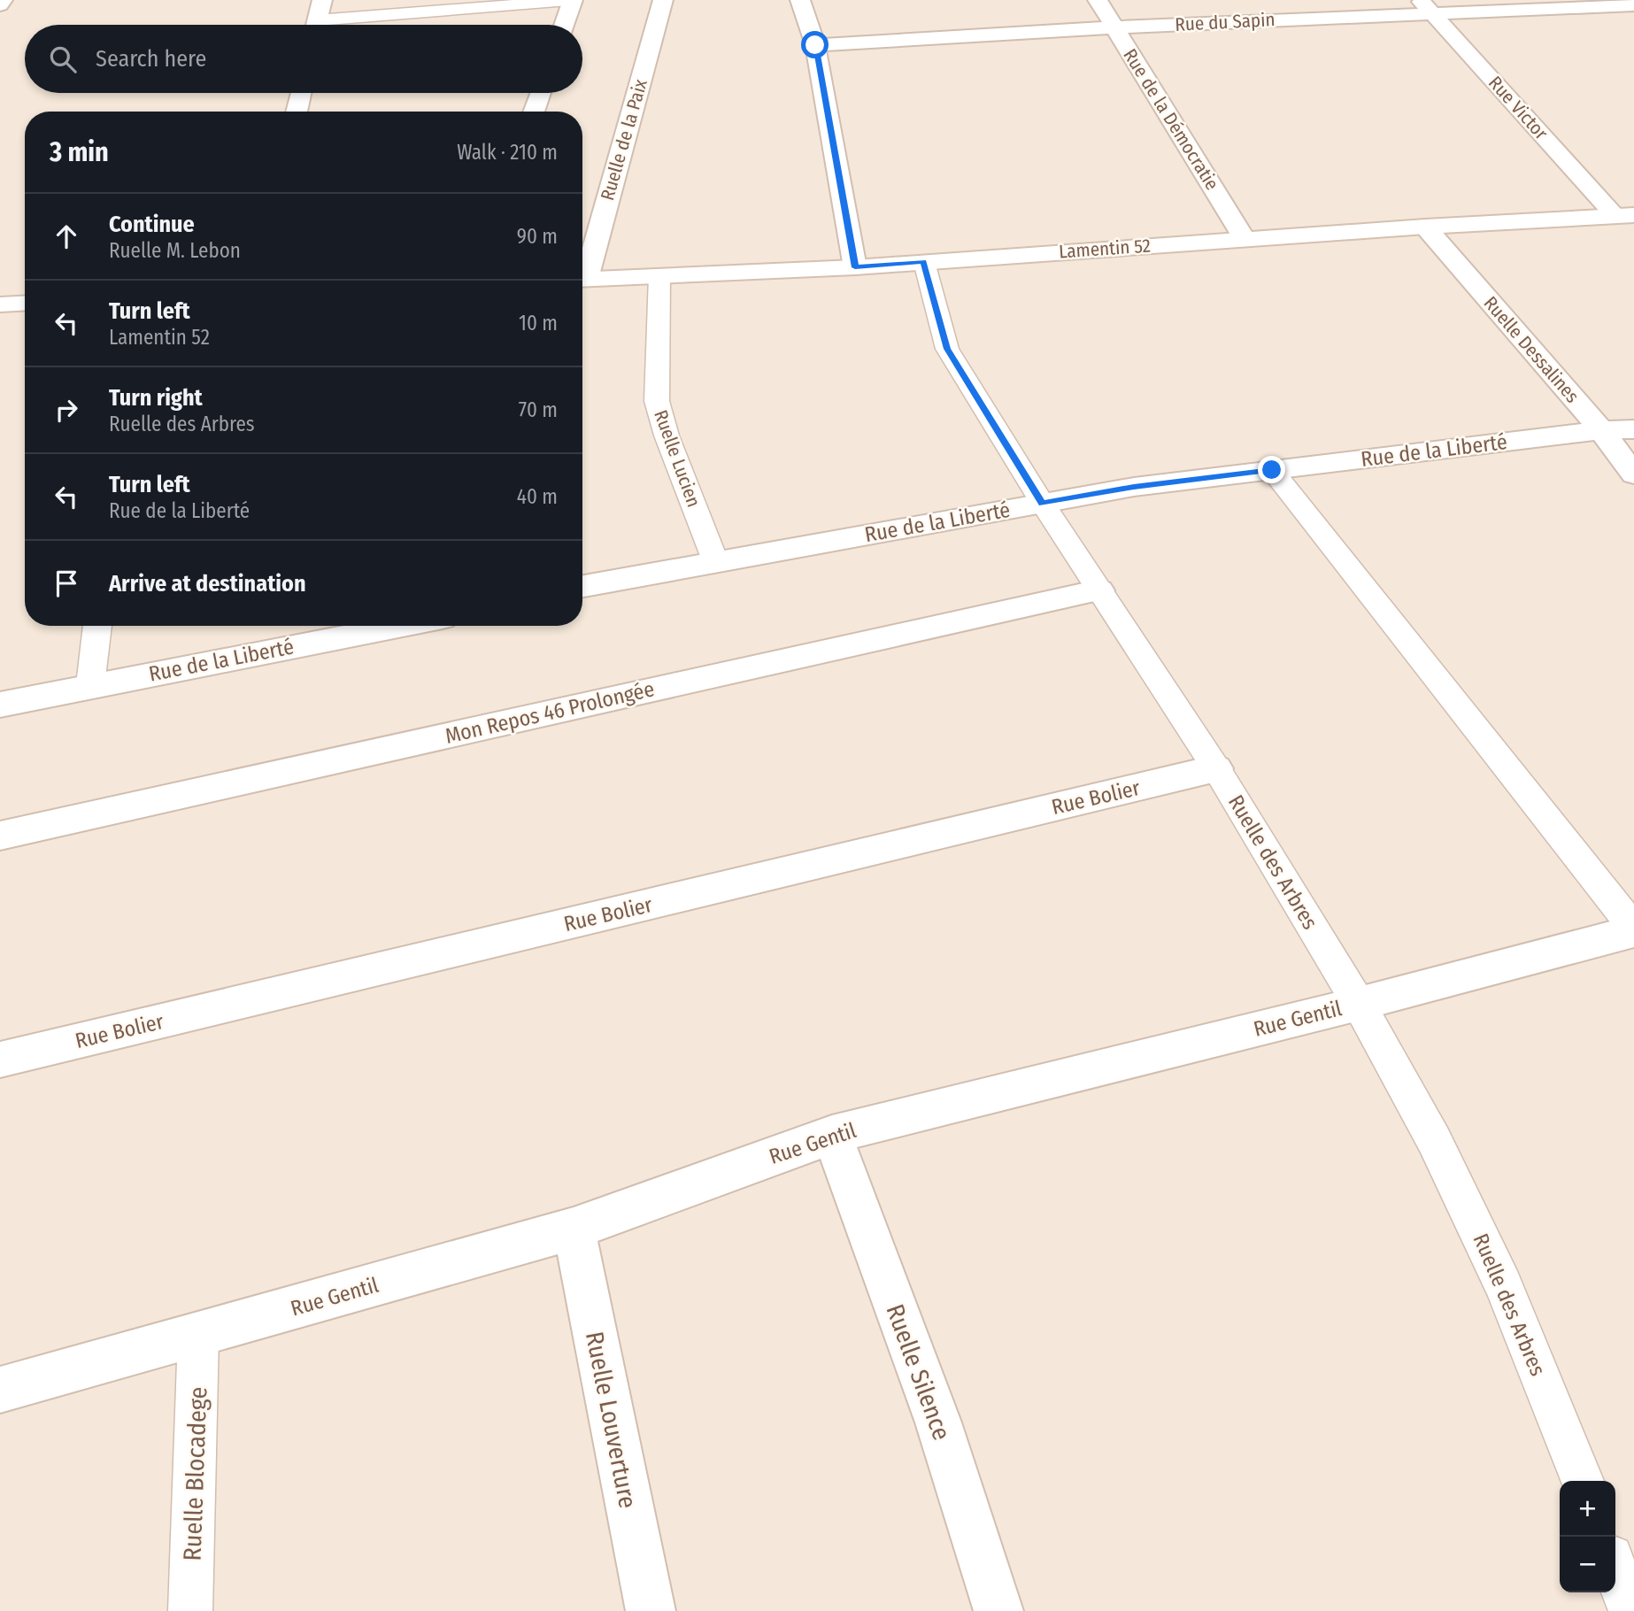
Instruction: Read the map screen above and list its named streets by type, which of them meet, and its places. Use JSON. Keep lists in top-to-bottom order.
{
  "streets": {
    "street": [
      "Rue du Sapin",
      "Rue Victor",
      "Rue de la Démocratie",
      "Ruelle de la Paix",
      "Lamentin 52",
      "Ruelle Dessalines",
      "Rue de la Liberté",
      "Mon Repos 46 Prolongée",
      "Rue Bolier",
      "Rue Gentil",
      "Ruelle Silence",
      "Ruelle Louverture"
    ],
    "lane": ["Ruelle Lucien", "Ruelle des Arbres", "Ruelle Blocadege"]
  },
  "crossings": [
    ["Rue du Sapin", "Rue Victor"],
    ["Rue du Sapin", "Rue de la Démocratie"],
    ["Rue Victor", "Lamentin 52"],
    ["Rue de la Démocratie", "Lamentin 52"],
    ["Lamentin 52", "Ruelle Dessalines"],
    ["Lamentin 52", "Ruelle Lucien"],
    ["Lamentin 52", "Ruelle des Arbres"],
    ["Ruelle Dessalines", "Rue de la Liberté"],
    ["Rue de la Liberté", "Ruelle Lucien"],
    ["Rue de la Liberté", "Ruelle des Arbres"],
    ["Mon Repos 46 Prolongée", "Ruelle des Arbres"],
    ["Rue Bolier", "Ruelle des Arbres"],
    ["Ruelle des Arbres", "Rue Gentil"],
    ["Rue Gentil", "Ruelle Silence"],
    ["Rue Gentil", "Ruelle Louverture"],
    ["Rue Gentil", "Ruelle Blocadege"]
  ],
  "page": {
    "search": "Search here",
    "heading": ["3 min", "Walk · 210 m"],
    "list": [
      ["Continue", "Ruelle M. Lebon", "90 m"],
      ["Turn left", "Lamentin 52", "10 m"],
      ["Turn right", "Ruelle des Arbres", "70 m"],
      ["Turn left", "Rue de la Liberté", "40 m"],
      "Arrive at destination"
    ],
    "map_buttons": ["+", "−"]
  }
}
